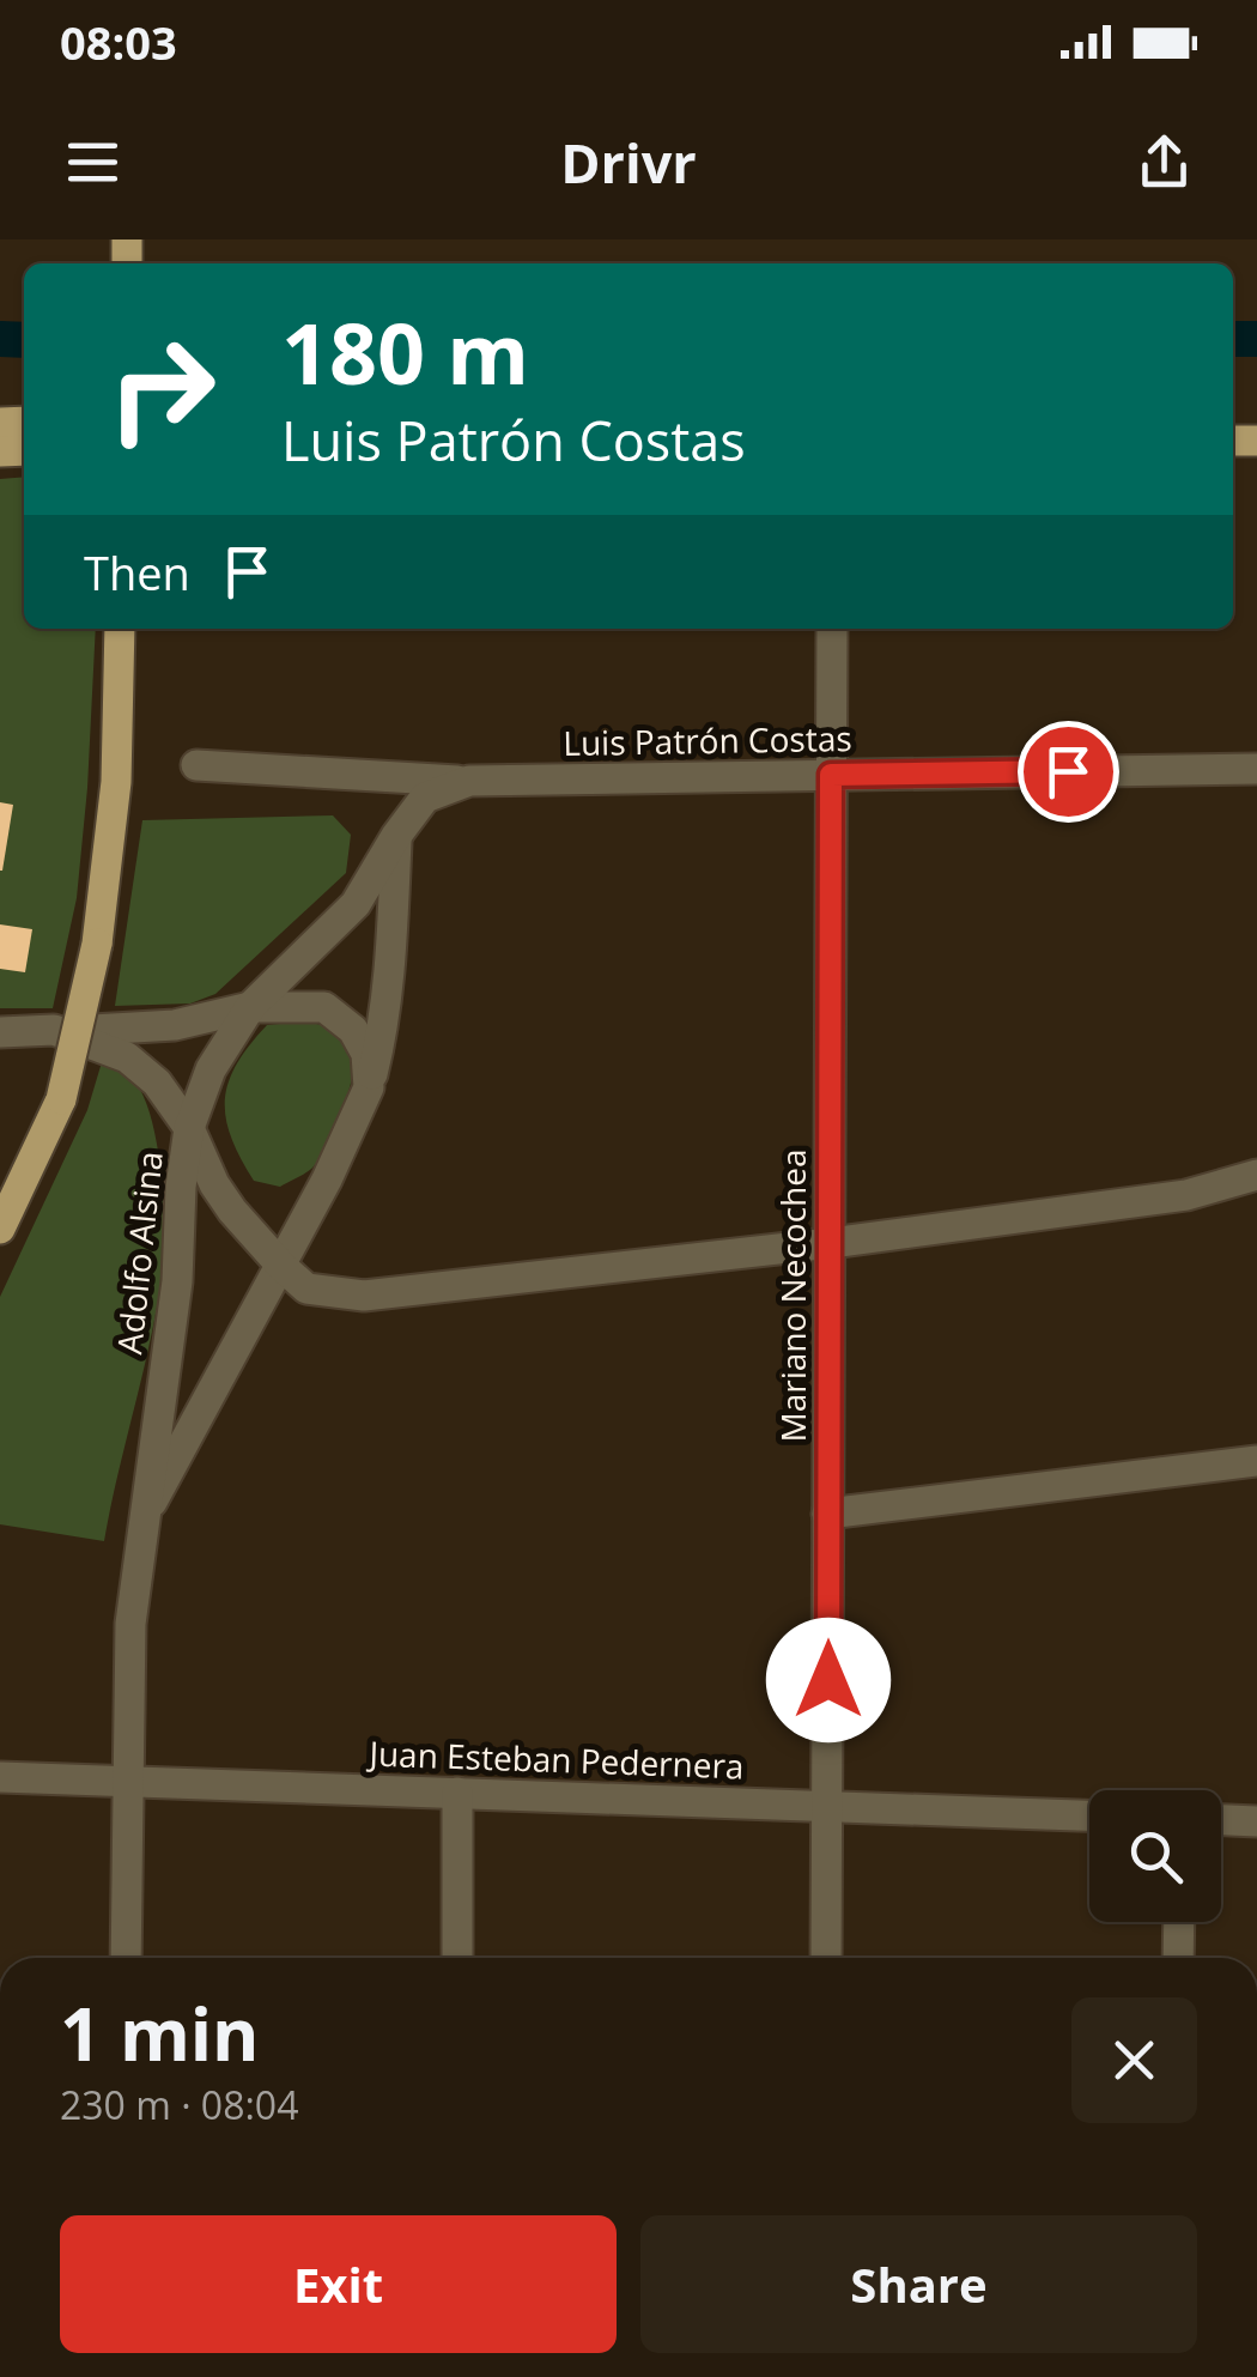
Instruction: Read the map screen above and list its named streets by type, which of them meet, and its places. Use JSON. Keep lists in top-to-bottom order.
{
  "streets": {
    "street": [
      "Luis Patrón Costas",
      "Adolfo Alsina",
      "Mariano Necochea",
      "Juan Esteban Pedernera"
    ]
  },
  "crossings": [
    ["Luis Patrón Costas", "Adolfo Alsina"],
    ["Luis Patrón Costas", "Mariano Necochea"],
    ["Adolfo Alsina", "Juan Esteban Pedernera"],
    ["Mariano Necochea", "Juan Esteban Pedernera"]
  ],
  "page": {
    "status": "08:03",
    "header": "Drivr",
    "turn": ["180 m", "Luis Patrón Costas"],
    "then": "Then",
    "heading": ["1 min", "230 m · 08:04"],
    "buttons": ["Exit", "Share"]
  }
}
